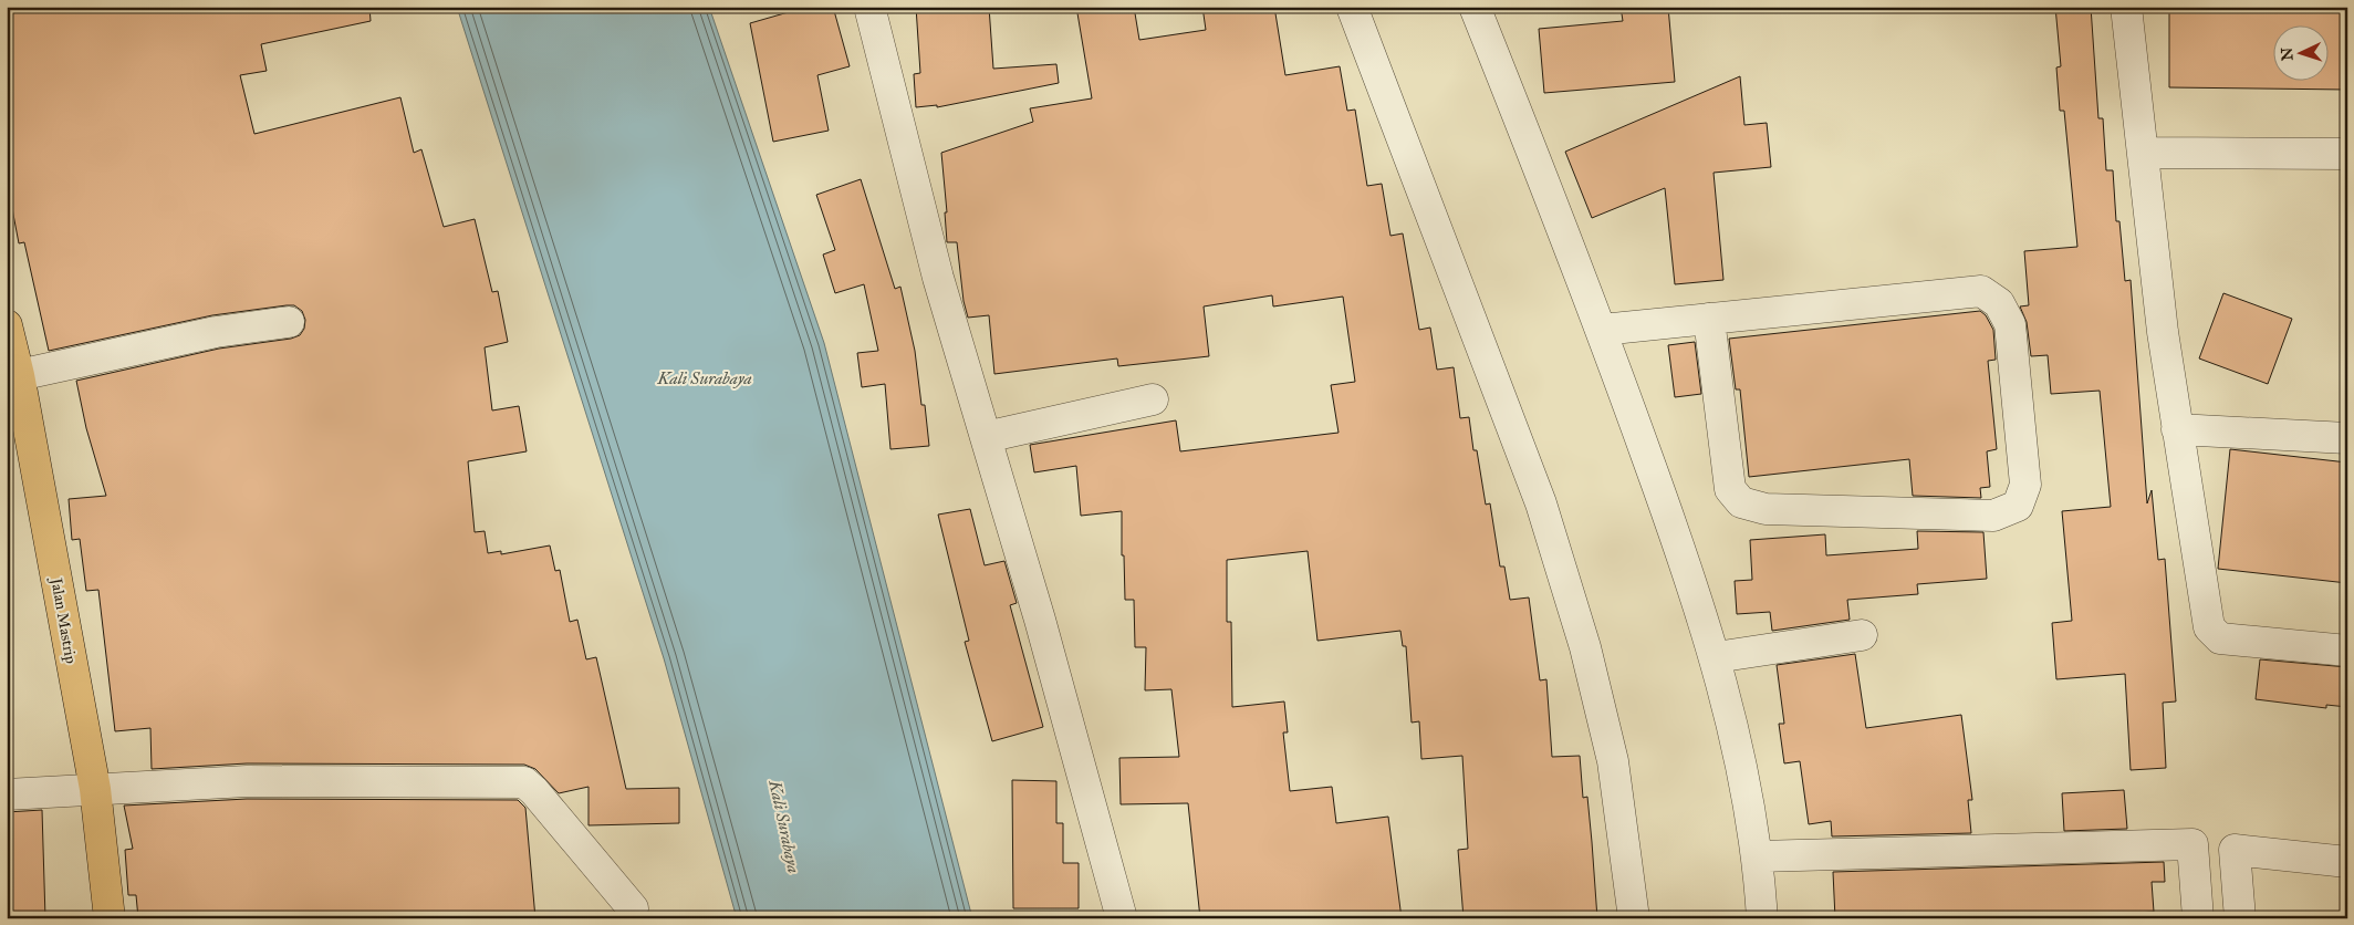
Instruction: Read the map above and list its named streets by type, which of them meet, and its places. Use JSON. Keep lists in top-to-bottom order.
{
  "streets": {
    "main road": ["Jalan Mastrip"]
  },
  "water": ["Kali Surabaya"],
  "north": "left"
}
